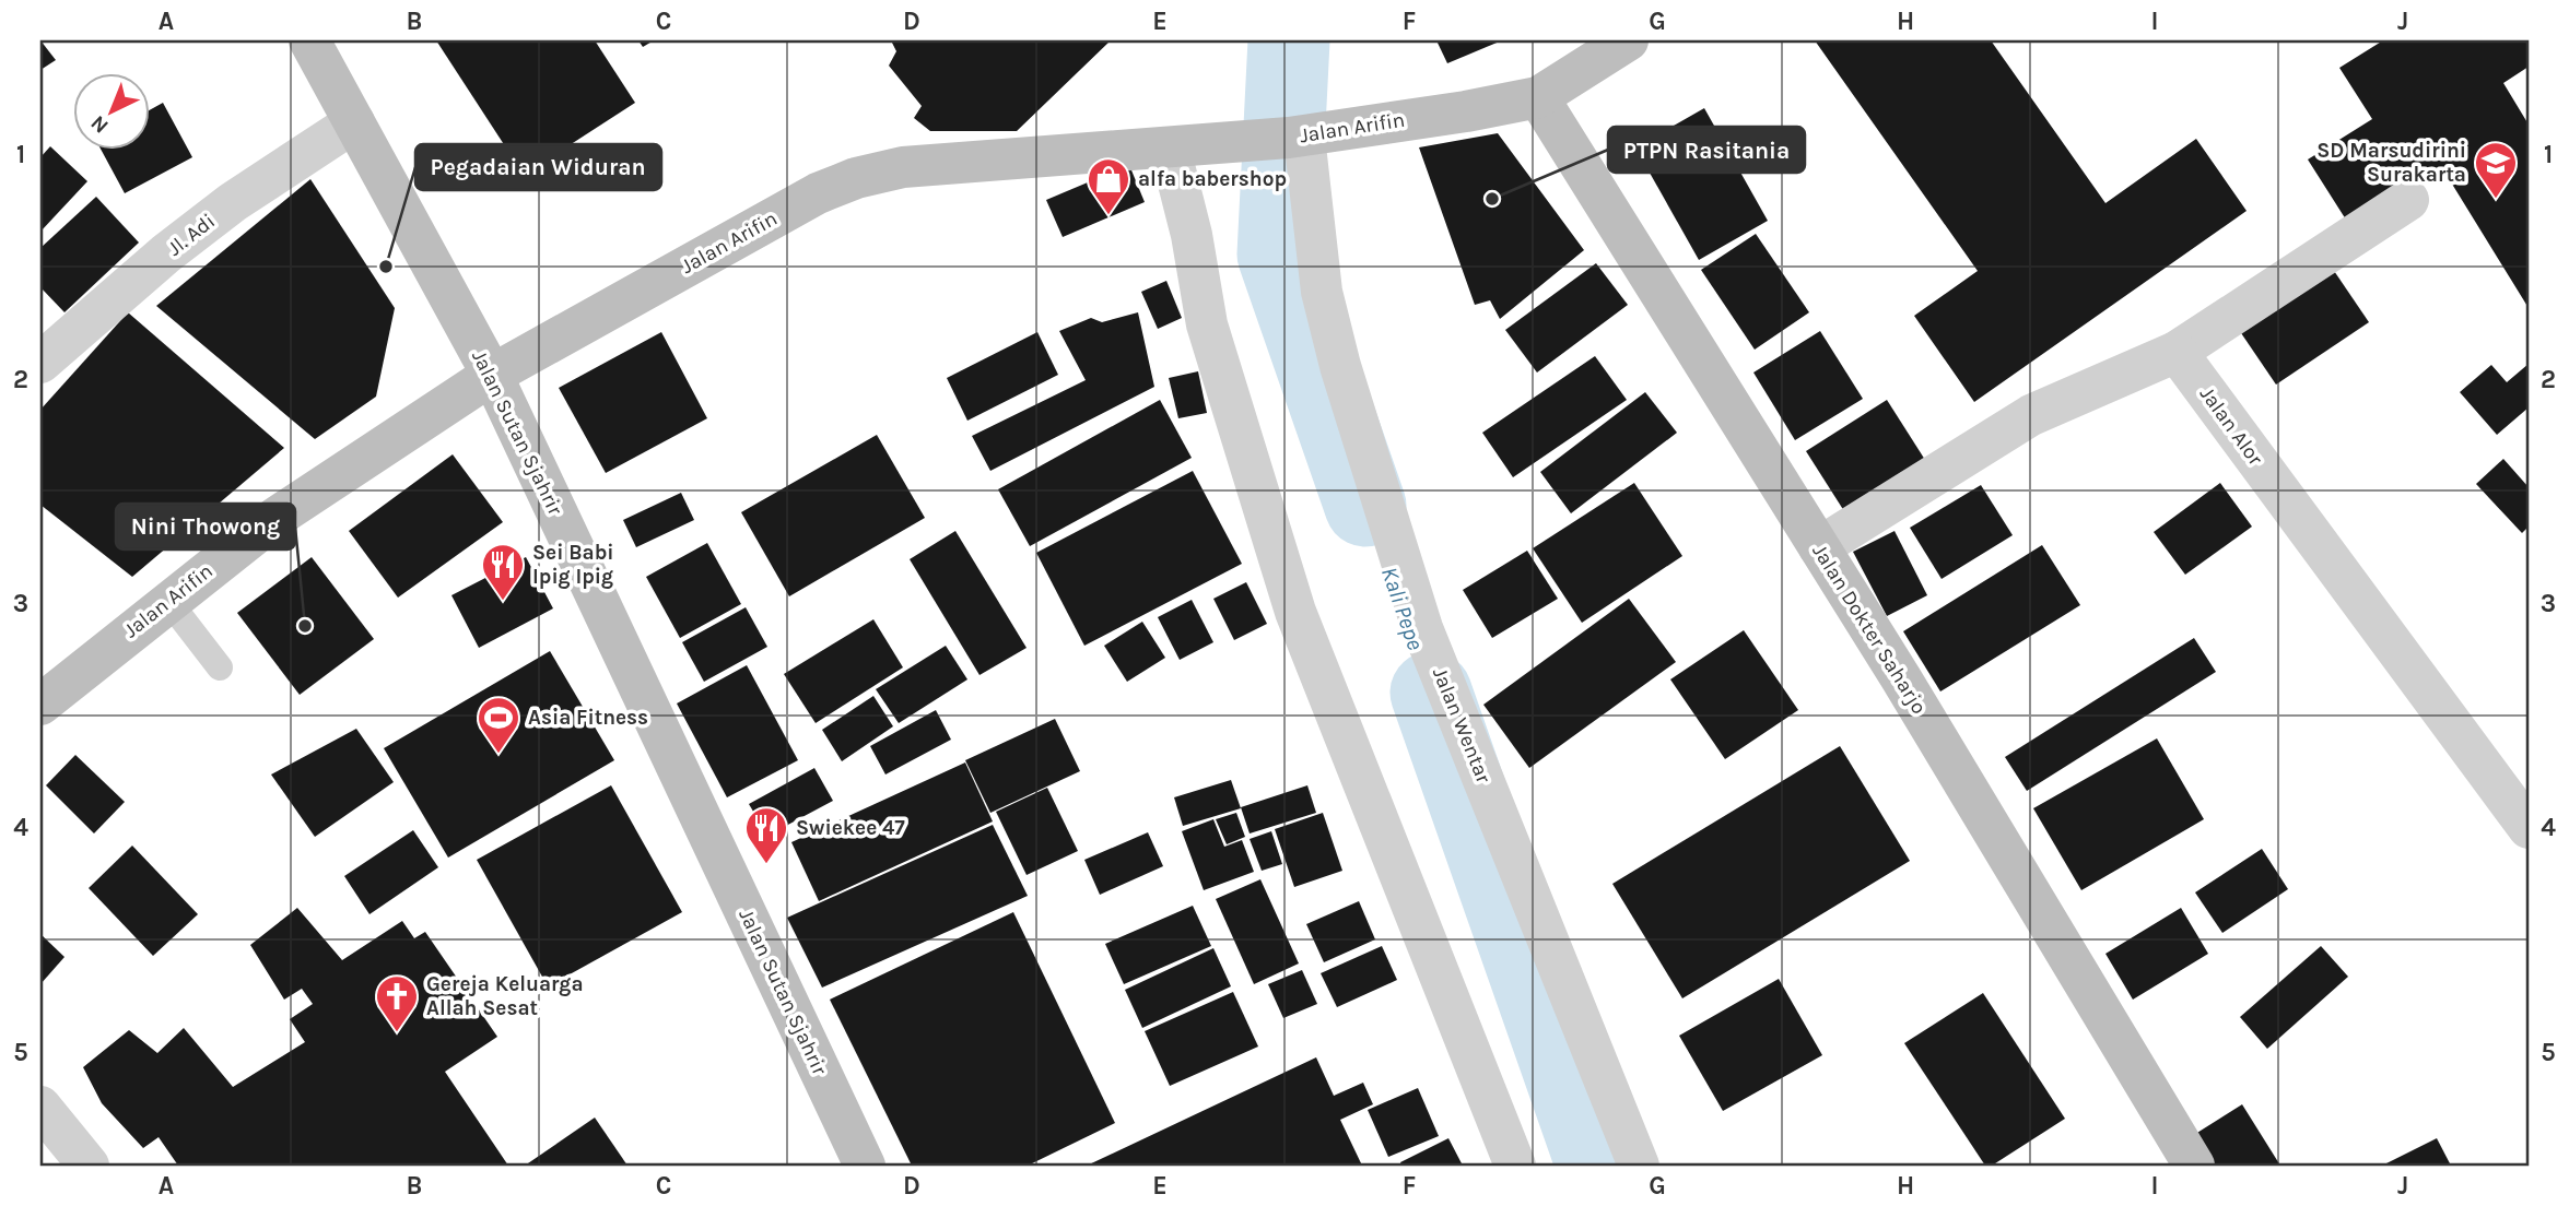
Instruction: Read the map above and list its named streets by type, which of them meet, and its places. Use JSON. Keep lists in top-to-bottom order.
{
  "streets": {
    "main road": ["Jalan Arifin", "Jalan Sutan Sjahrir", "Jalan Dokter Saharjo"],
    "street": ["Jl. Adi", "Jalan Alor", "Jalan Wentar"]
  },
  "crossings": [
    ["Jalan Arifin", "Jalan Sutan Sjahrir"],
    ["Jalan Arifin", "Jalan Dokter Saharjo"],
    ["Jalan Arifin", "Jalan Wentar"],
    ["Jl. Adi", "Jalan Sutan Sjahrir"]
  ],
  "water": ["Kali Pepe"],
  "places": {
    "other": ["PTPN Rasitania", "Pegadaian Widuran", "Nini Thowong"],
    "school or university": ["SD Marsudirini Surakarta"],
    "shop": ["alfa babershop"],
    "restaurant": ["Sei Babi Ipig Ipig", "Swiekee 47"],
    "sports": ["Asia Fitness"],
    "church": ["Gereja Keluarga Allah Sesat"]
  },
  "north": "bottom left",
  "grid": {
    "columns": [
      "A",
      "B",
      "C",
      "D",
      "E",
      "F",
      "G",
      "H",
      "I",
      "J"
    ],
    "rows": [
      "1",
      "2",
      "3",
      "4",
      "5"
    ]
  }
}
